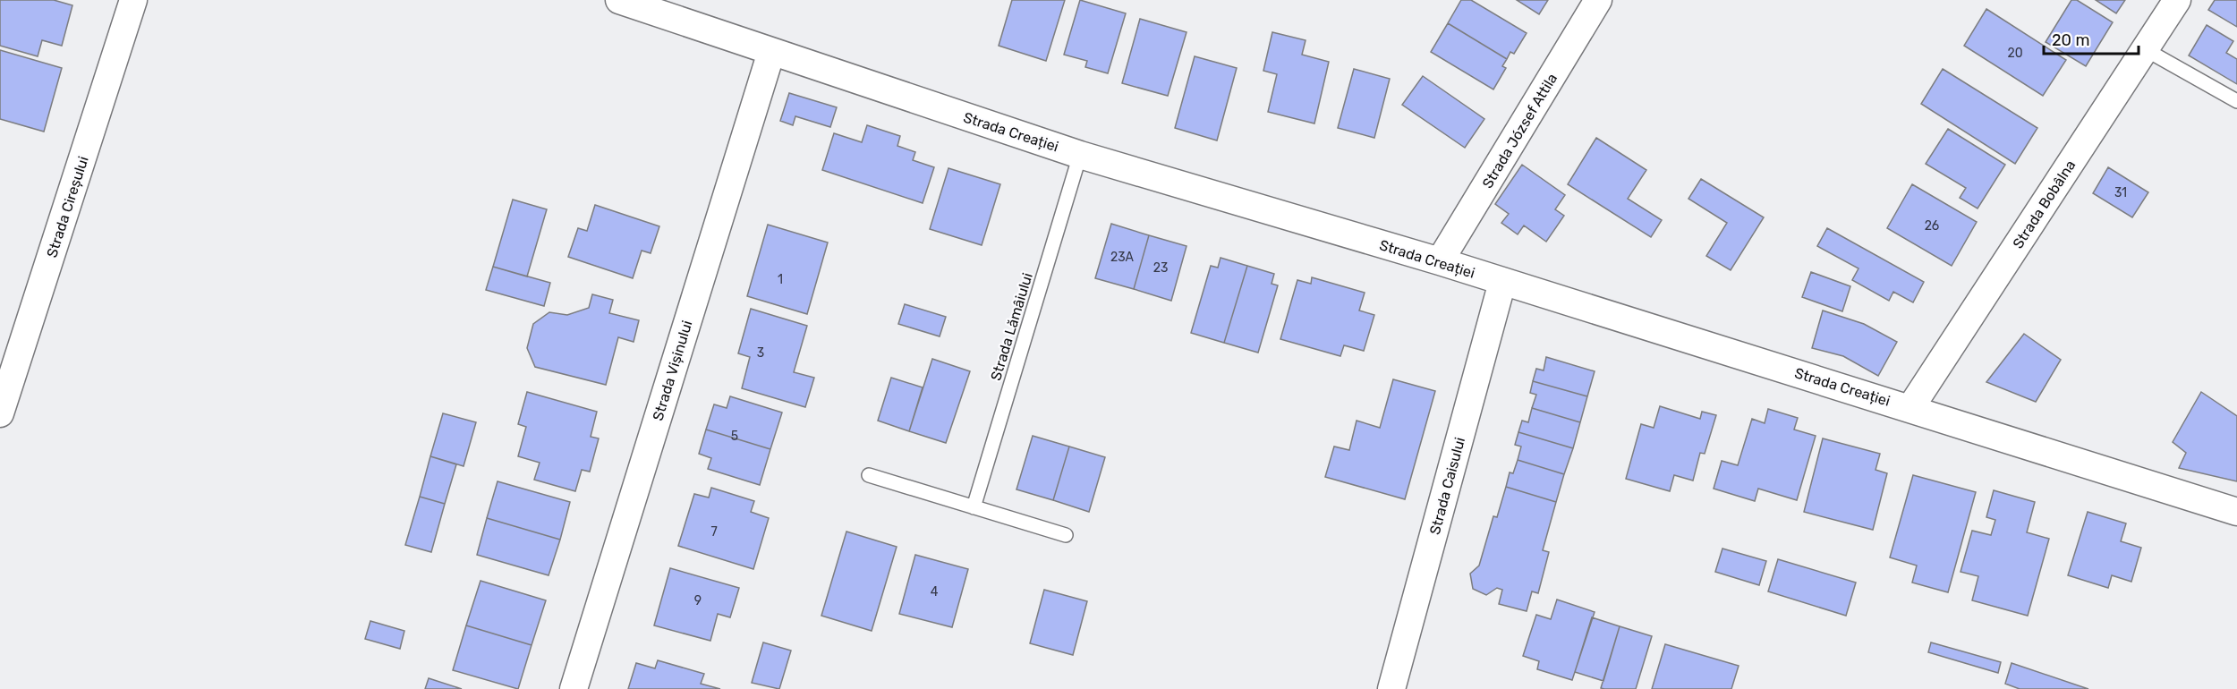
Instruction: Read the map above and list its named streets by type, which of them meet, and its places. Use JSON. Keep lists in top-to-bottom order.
{
  "streets": {
    "street": [
      "Strada József Attila",
      "Strada Creației",
      "Strada Bobâlna",
      "Strada Cireșului",
      "Strada Vișinului",
      "Strada Caisului"
    ],
    "lane": ["Strada Lămâiului"]
  },
  "crossings": [
    ["Strada József Attila", "Strada Creației"],
    ["Strada Creației", "Strada Bobâlna"],
    ["Strada Creației", "Strada Lămâiului"],
    ["Strada Creației", "Strada Vișinului"],
    ["Strada Creației", "Strada Caisului"]
  ],
  "house_numbers": [
    "20",
    "31",
    "26",
    "23A",
    "23",
    "1",
    "3",
    "5",
    "7",
    "4",
    "9"
  ],
  "scale_bar": "20 m"
}
